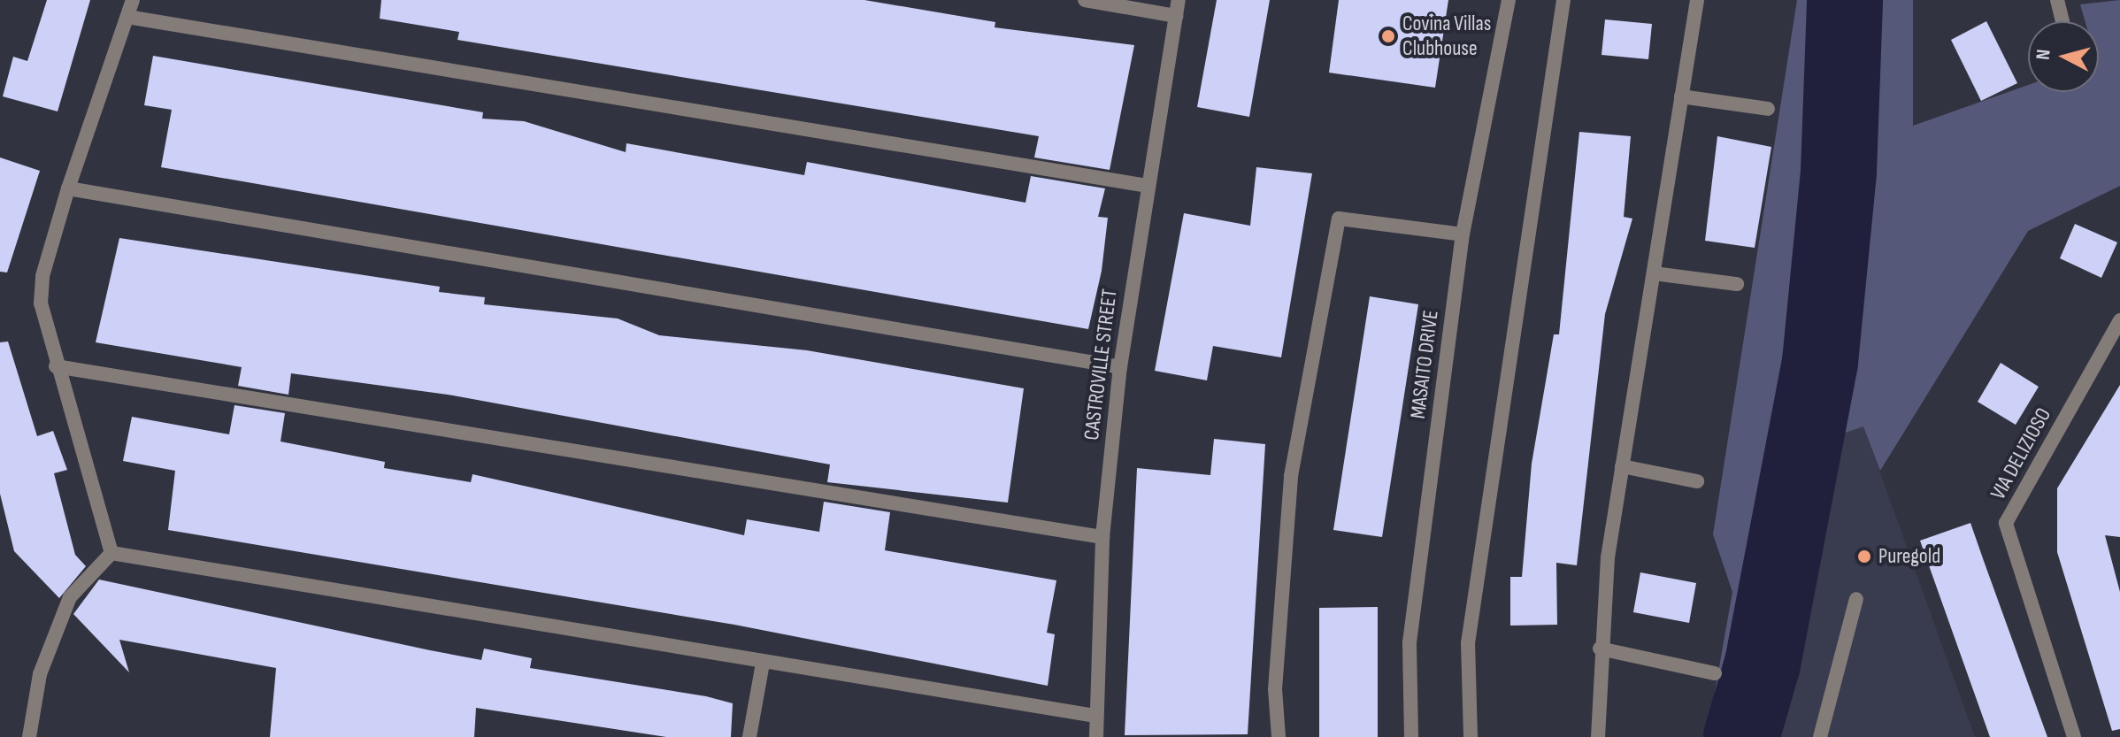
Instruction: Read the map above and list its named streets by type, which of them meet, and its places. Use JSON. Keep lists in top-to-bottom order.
{
  "streets": {
    "street": ["CASTROVILLE STREET", "MASAITO DRIVE", "VIA DELIZIOSO"]
  },
  "places": ["Covina Villas Clubhouse", "Puregold"],
  "north": "left"
}
